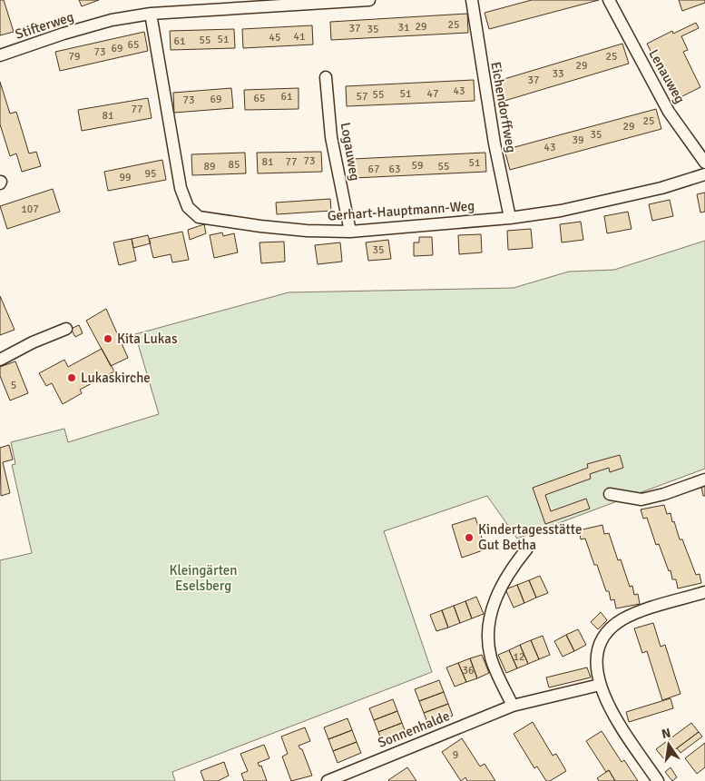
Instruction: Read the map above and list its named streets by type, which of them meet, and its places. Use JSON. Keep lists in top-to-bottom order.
{
  "streets": {
    "street": [
      "Stifterweg",
      "Lenauweg",
      "Eichendorffweg",
      "Logauweg",
      "Gerhart-Hauptmann-Weg",
      "Sonnenhalde"
    ]
  },
  "crossings": [
    ["Stifterweg", "Gerhart-Hauptmann-Weg"],
    ["Eichendorffweg", "Gerhart-Hauptmann-Weg"],
    ["Logauweg", "Gerhart-Hauptmann-Weg"]
  ],
  "parks": ["Kleingärten Eselsberg"],
  "places": ["Kita Lukas", "Lukaskirche", "Kindertagesstätte Gut Betha"],
  "house_numbers": [
    "25",
    "29",
    "31",
    "37",
    "35",
    "41",
    "45",
    "51",
    "55",
    "61",
    "65",
    "69",
    "73",
    "79",
    "25",
    "29",
    "33",
    "37",
    "43",
    "51",
    "47",
    "55",
    "61",
    "57",
    "65",
    "69",
    "73",
    "77",
    "81",
    "25",
    "29",
    "35",
    "39",
    "43",
    "73",
    "81",
    "77",
    "51",
    "85",
    "59",
    "89",
    "55",
    "67",
    "63",
    "95",
    "99",
    "107",
    "35",
    "5",
    "12",
    "36",
    "9"
  ],
  "north": "top"
}
